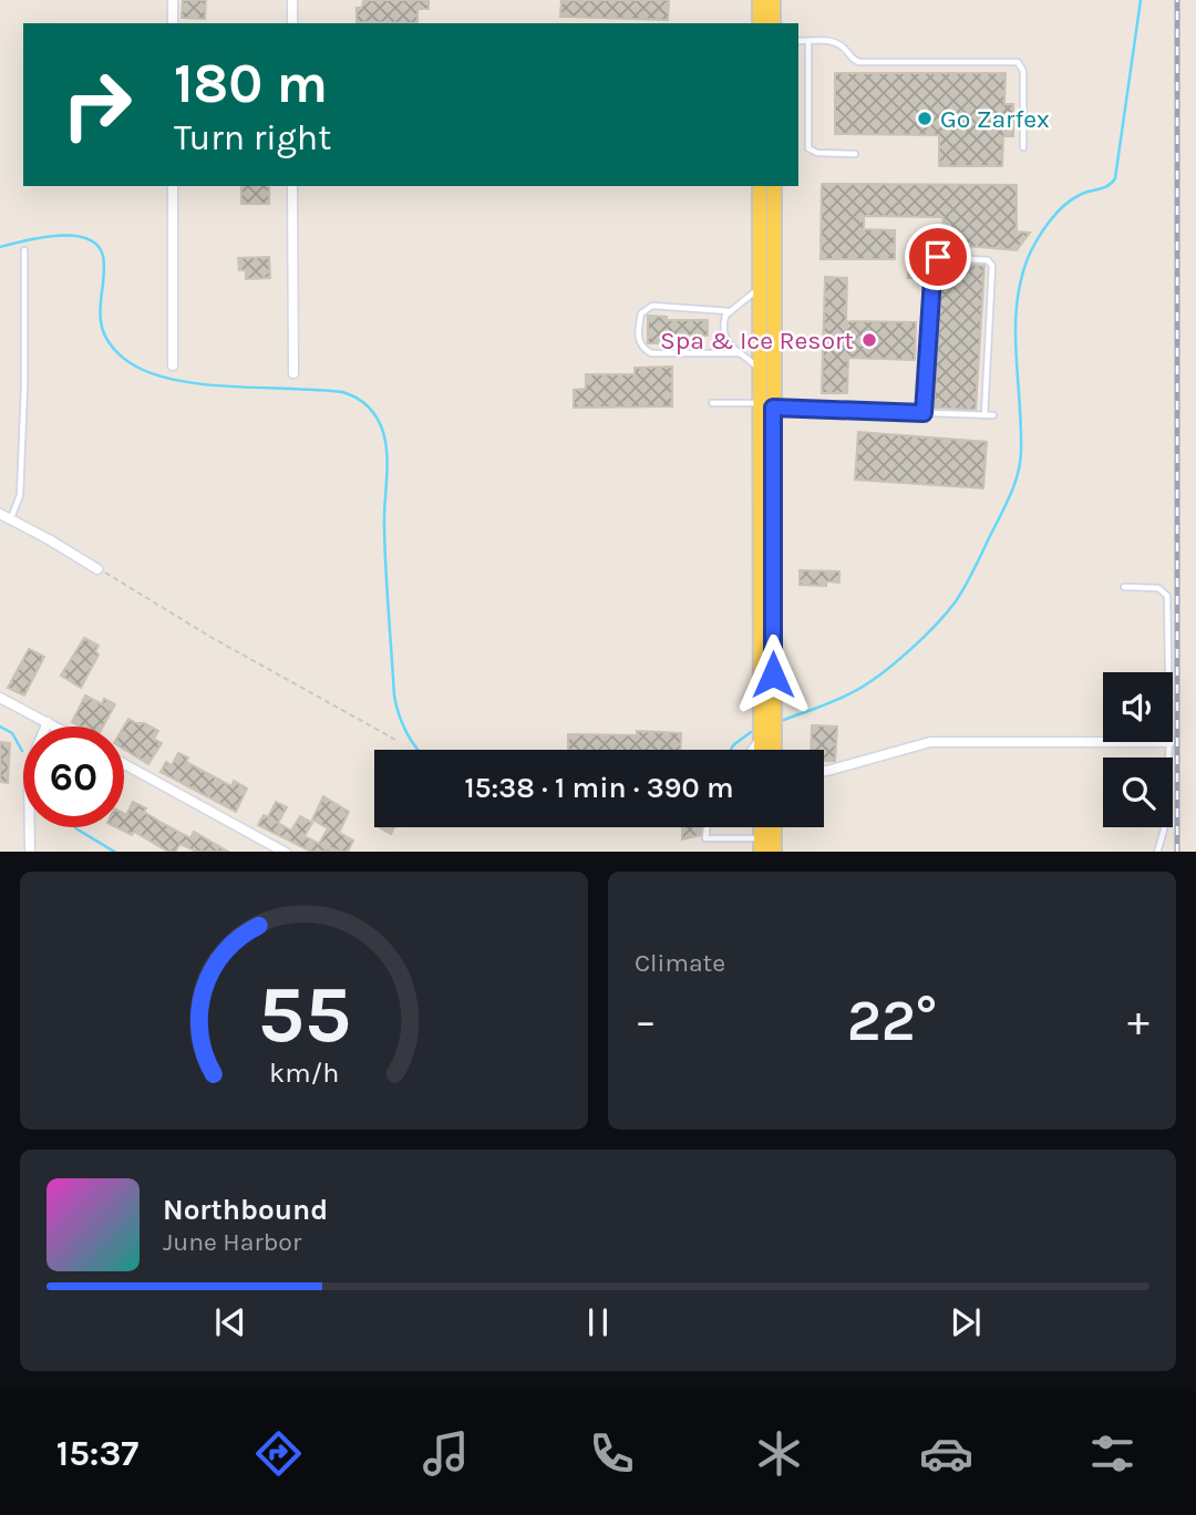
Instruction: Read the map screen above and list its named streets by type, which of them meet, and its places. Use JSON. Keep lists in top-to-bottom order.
{
  "places": ["Go Zarfex", "Spa & Ice Resort"],
  "page": {
    "turn": ["180 m", "Turn right"],
    "limit": "60",
    "trip": "15:38 · 1 min · 390 m",
    "tile": "Climate",
    "heat": ["−", "22°", "+"],
    "song": ["Northbound", "June Harbor"],
    "tabs": "15:37",
    "gauge": ["55", "km/h"]
  }
}
